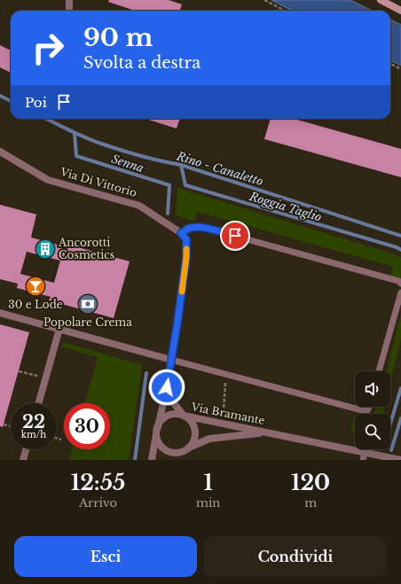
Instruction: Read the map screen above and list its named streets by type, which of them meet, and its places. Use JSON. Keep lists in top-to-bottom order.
{
  "streets": {
    "street": ["Via Di Vittorio", "Via Bramante"]
  },
  "water": ["Senna", "Rino - Canaletto", "Roggia Taglio"],
  "places": {
    "building": ["Ancorotti Cosmetics"],
    "bar": ["30 e Lode"],
    "bank": ["Popolare Crema"]
  },
  "page": {
    "turn": ["90 m", "Svolta a destra"],
    "then": "Poi",
    "speed": "22 km/h",
    "limit": "30",
    "eta": [
      "12:55",
      "Arrivo",
      "1",
      "min",
      "120",
      "m"
    ],
    "buttons": ["Esci", "Condividi"]
  }
}
